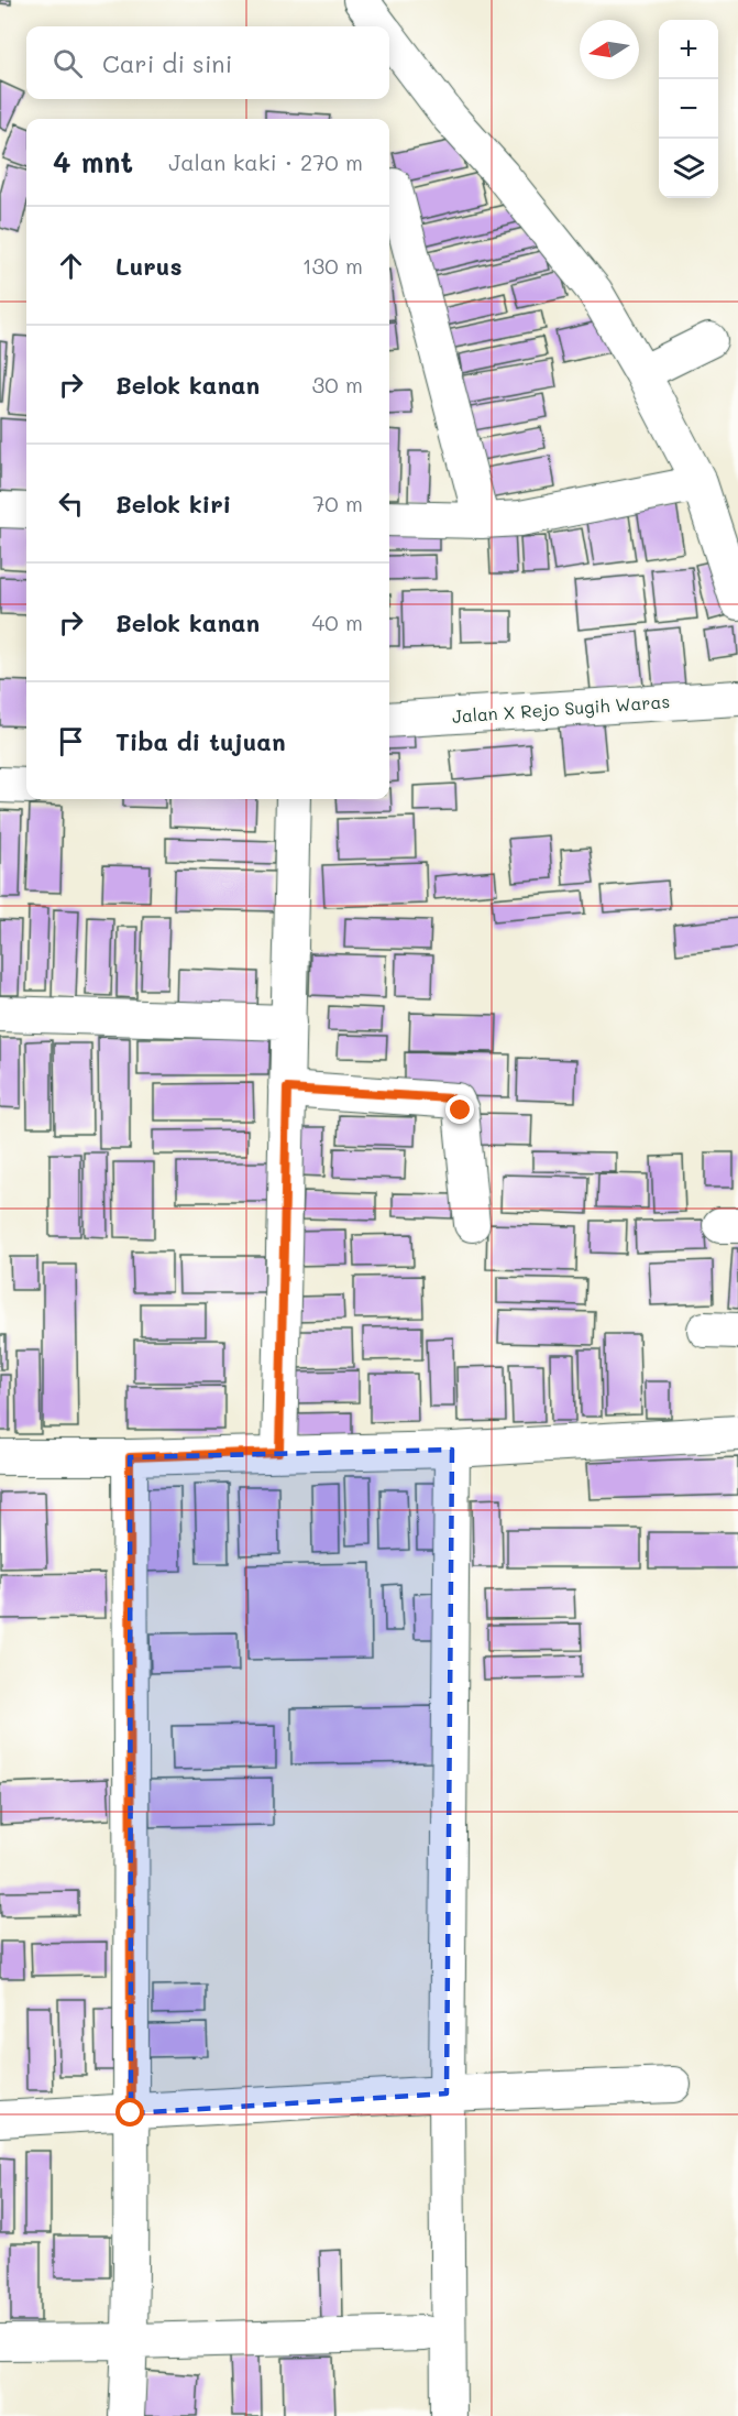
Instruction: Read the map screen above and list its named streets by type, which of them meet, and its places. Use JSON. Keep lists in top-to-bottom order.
{
  "streets": {
    "street": ["Jalan X Rejo Sugih Waras"]
  },
  "north": "left",
  "page": {
    "map_buttons": ["+", "−"],
    "search": "Cari di sini",
    "heading": ["4 mnt", "Jalan kaki · 270 m"],
    "list": [
      ["Lurus", "130 m"],
      ["Belok kanan", "30 m"],
      ["Belok kiri", "70 m"],
      ["Belok kanan", "40 m"],
      "Tiba di tujuan"
    ]
  }
}
